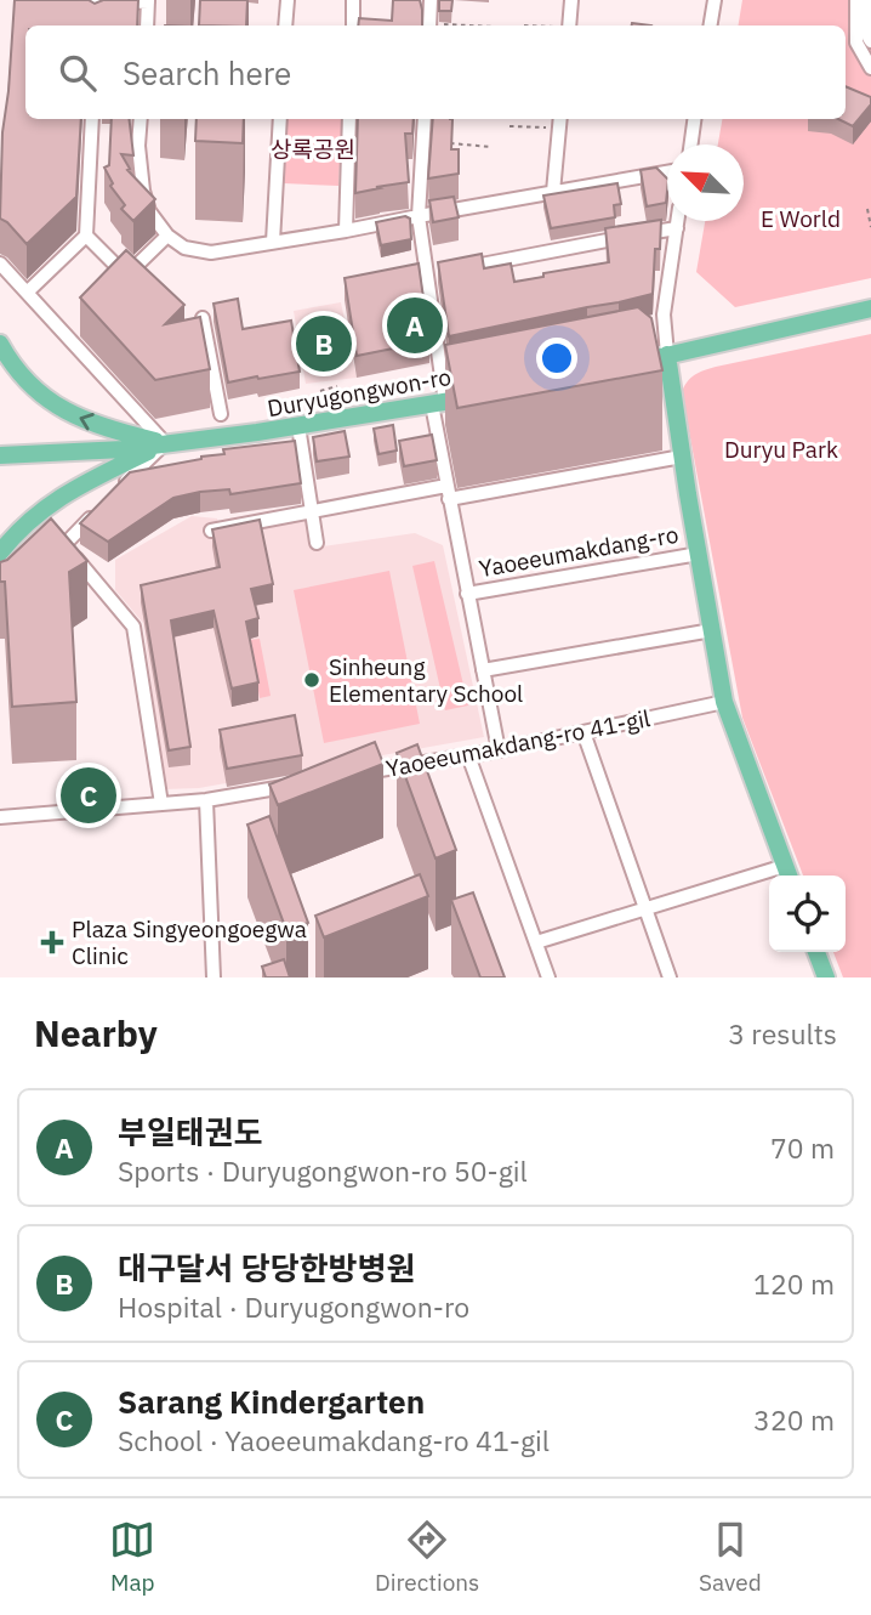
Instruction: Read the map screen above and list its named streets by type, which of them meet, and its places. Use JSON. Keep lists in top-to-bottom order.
{
  "streets": {
    "main road": ["Duryugongwon-ro", "Yaoeeumakdang-ro"],
    "street": ["Yaoeeumakdang-ro 41-gil"]
  },
  "crossings": [
    ["Yaoeeumakdang-ro", "Yaoeeumakdang-ro 41-gil"]
  ],
  "parks": ["상록공원", "E World", "Duryu Park"],
  "places": {
    "other": ["Sinheung Elementary School"],
    "health": ["Plaza Singyeongoegwa Clinic"]
  },
  "north": "top left",
  "page": {
    "search": "Search here",
    "pins": ["A", "B", "C"],
    "heading": ["Nearby", "3 results"],
    "list": [
      {
        "mark": "A",
        "name": "부일태권도",
        "note": "Sports · Duryugongwon-ro 50-gil",
        "value": "70 m"
      },
      {
        "mark": "B",
        "name": "대구달서 당당한방병원",
        "note": "Hospital · Duryugongwon-ro",
        "value": "120 m"
      },
      {
        "mark": "C",
        "name": "Sarang Kindergarten",
        "note": "School · Yaoeeumakdang-ro 41-gil",
        "value": "320 m"
      }
    ],
    "nav": ["Map", "Directions", "Saved"]
  }
}
